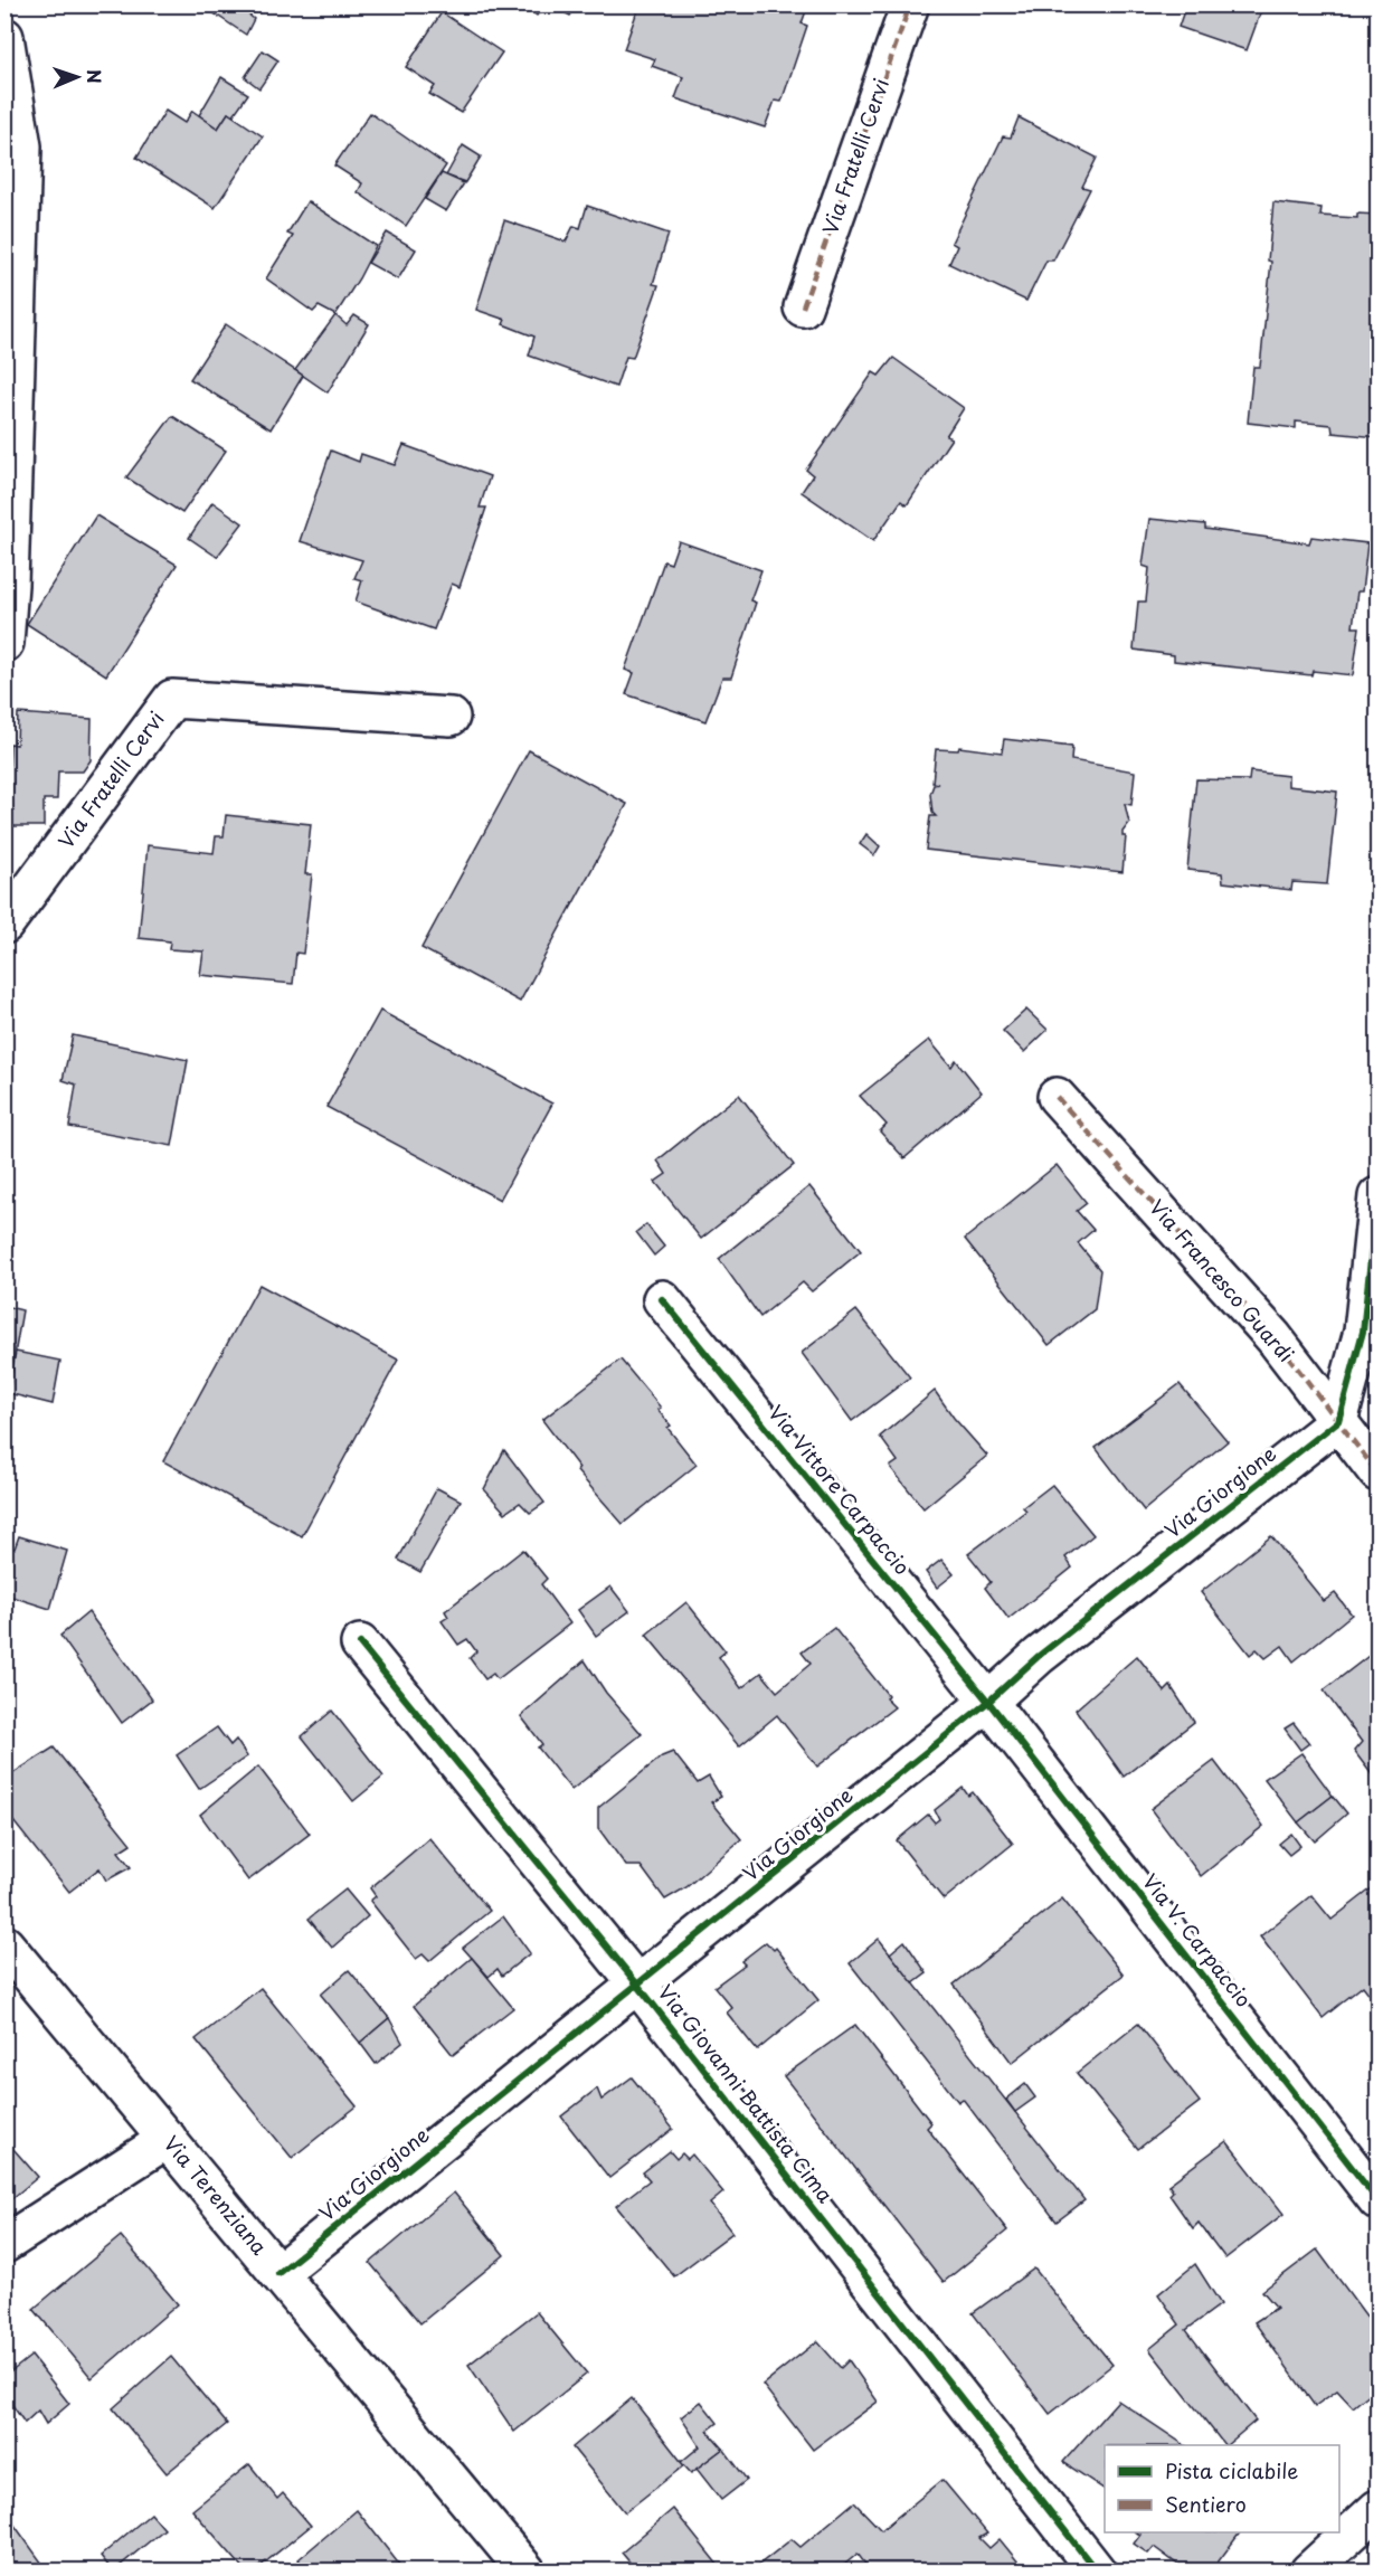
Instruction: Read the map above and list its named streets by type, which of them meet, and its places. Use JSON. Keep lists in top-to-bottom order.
{
  "streets": {
    "street": [
      "Via Fratelli Cervi",
      "Via Francesco Guardi",
      "Via Vittore Carpaccio",
      "Via Giorgione",
      "Via V. Carpaccio",
      "Via Giovanni Battista Cima",
      "Via Terenziana"
    ]
  },
  "crossings": [
    ["Via Francesco Guardi", "Via Giorgione"],
    ["Via Vittore Carpaccio", "Via Giorgione"],
    ["Via Vittore Carpaccio", "Via V. Carpaccio"],
    ["Via Giorgione", "Via V. Carpaccio"],
    ["Via Giorgione", "Via Giovanni Battista Cima"],
    ["Via Giorgione", "Via Terenziana"]
  ],
  "legend": ["Pista ciclabile", "Sentiero"],
  "north": "right"
}
